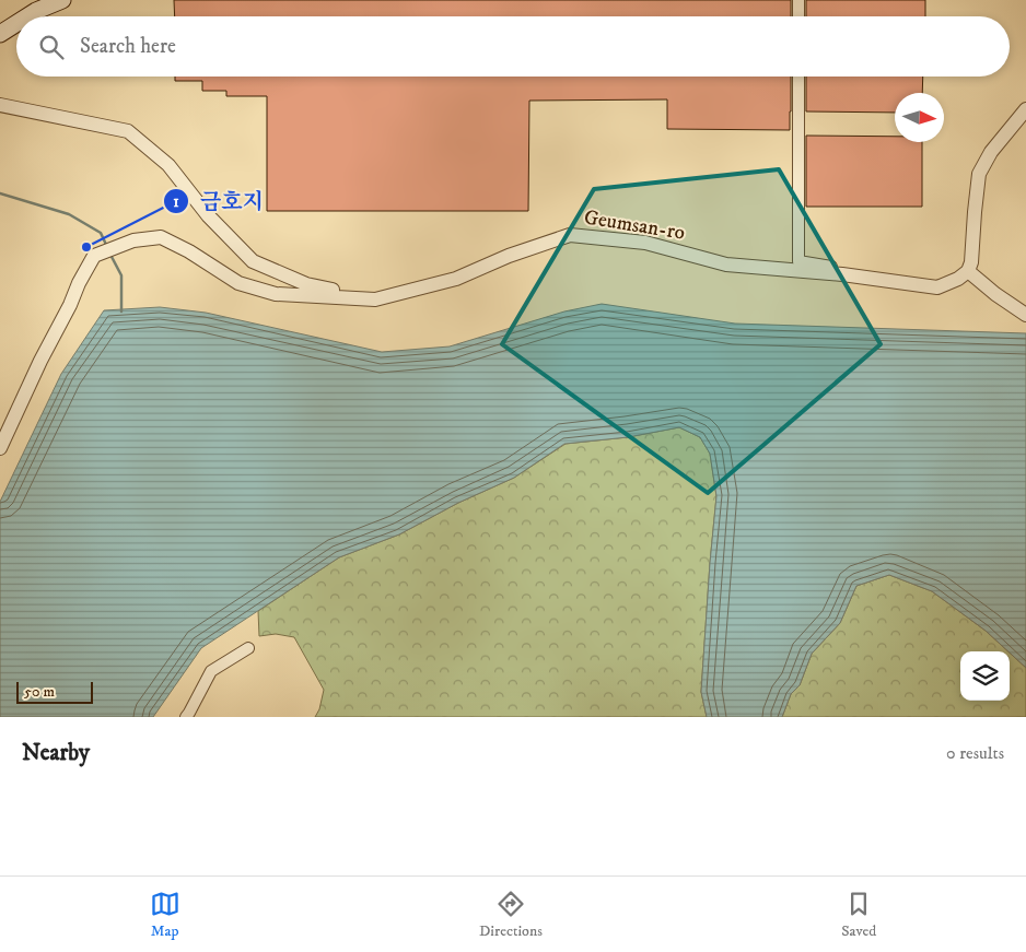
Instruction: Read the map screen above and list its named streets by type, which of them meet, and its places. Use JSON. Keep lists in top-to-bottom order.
{
  "streets": {
    "street": ["Geumsan-ro"]
  },
  "places": ["금호지"],
  "scale_bar": "50 m",
  "north": "right",
  "page": {
    "search": "Search here",
    "scale": "50 m",
    "heading": ["Nearby", "0 results"],
    "nav": ["Map", "Directions", "Saved"]
  }
}
